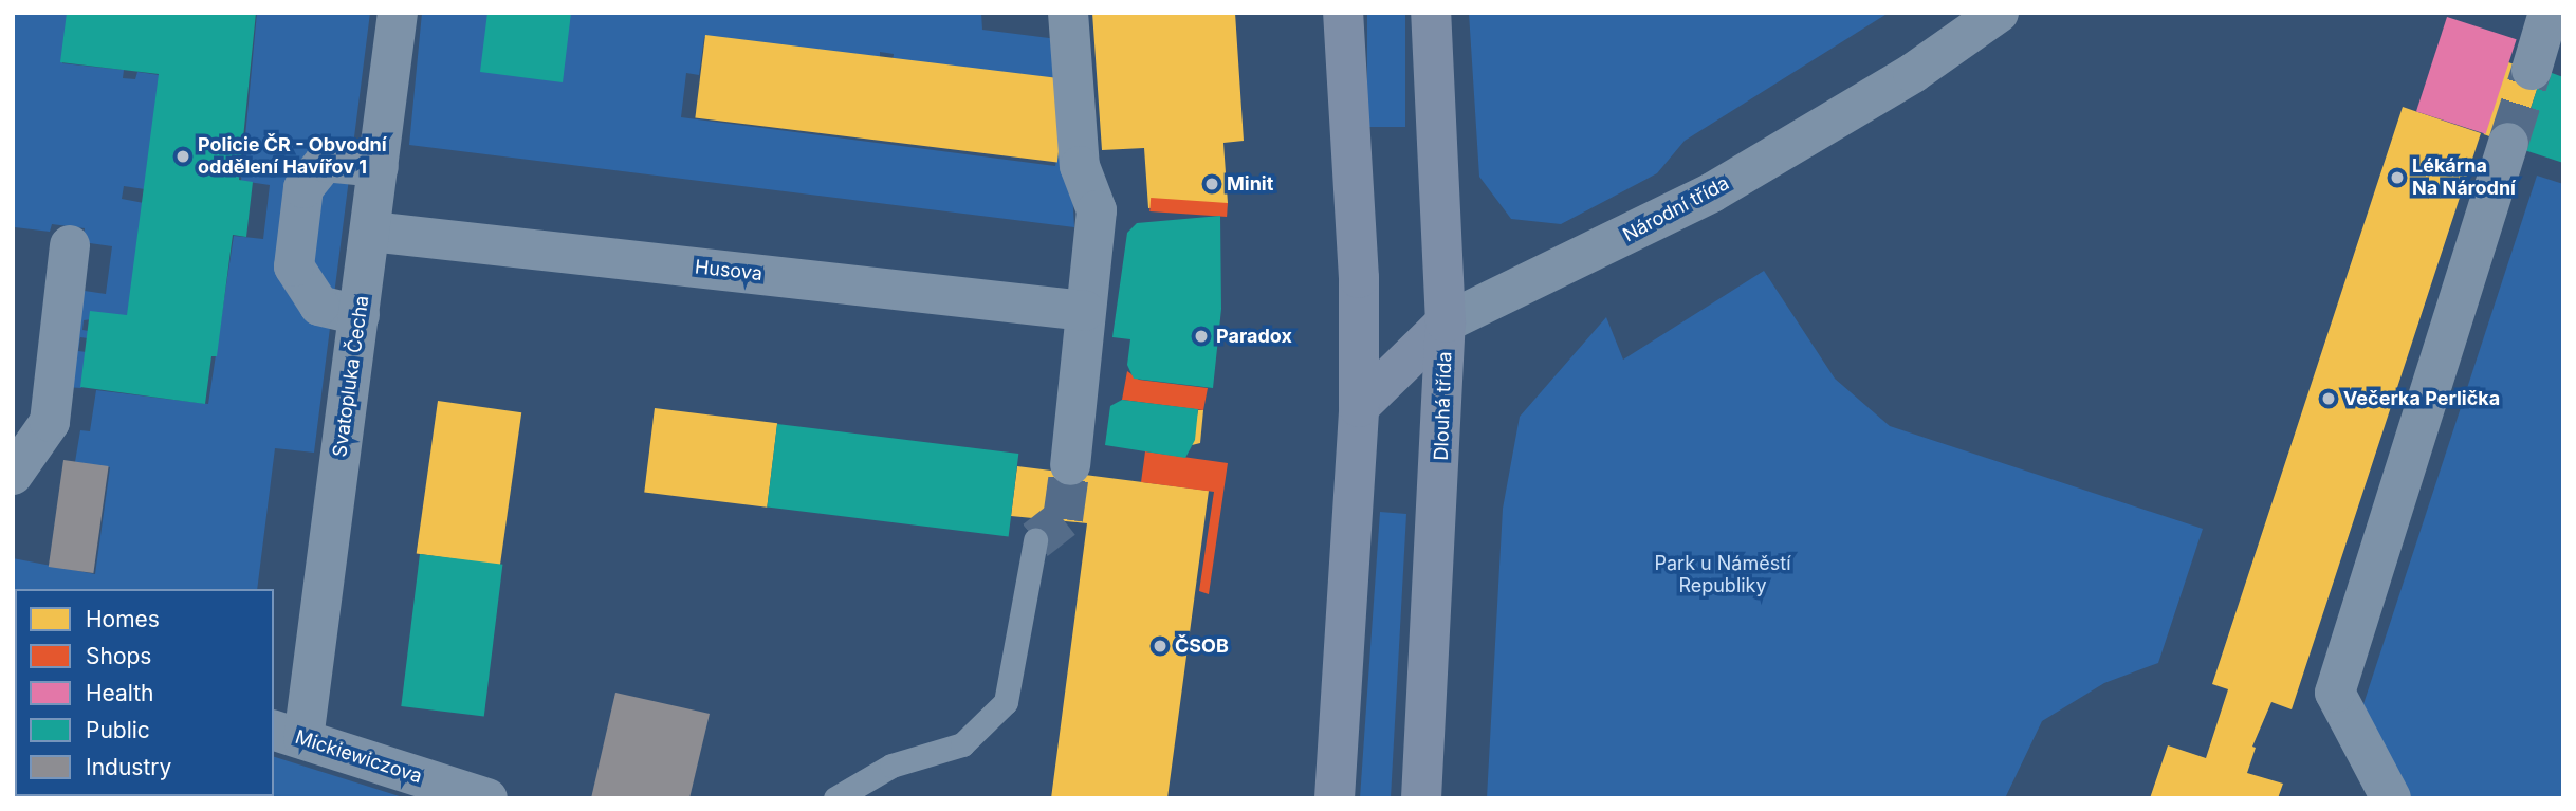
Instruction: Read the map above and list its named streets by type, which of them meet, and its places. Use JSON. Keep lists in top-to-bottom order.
{
  "streets": {
    "main road": ["Národní třída", "Dlouhá třída"],
    "street": ["Husova", "Svatopluka Čecha", "Mickiewiczova"]
  },
  "crossings": [
    ["Národní třída", "Dlouhá třída"],
    ["Husova", "Svatopluka Čecha"],
    ["Svatopluka Čecha", "Mickiewiczova"]
  ],
  "parks": ["Park u Náměstí Republiky"],
  "places": [
    "Policie ČR - Obvodní oddělení Havířov 1",
    "Lékárna Na Národní",
    "Minit",
    "Paradox",
    "Večerka Perlička",
    "ČSOB"
  ],
  "legend": [
    "Homes",
    "Shops",
    "Health",
    "Public",
    "Industry"
  ]
}
